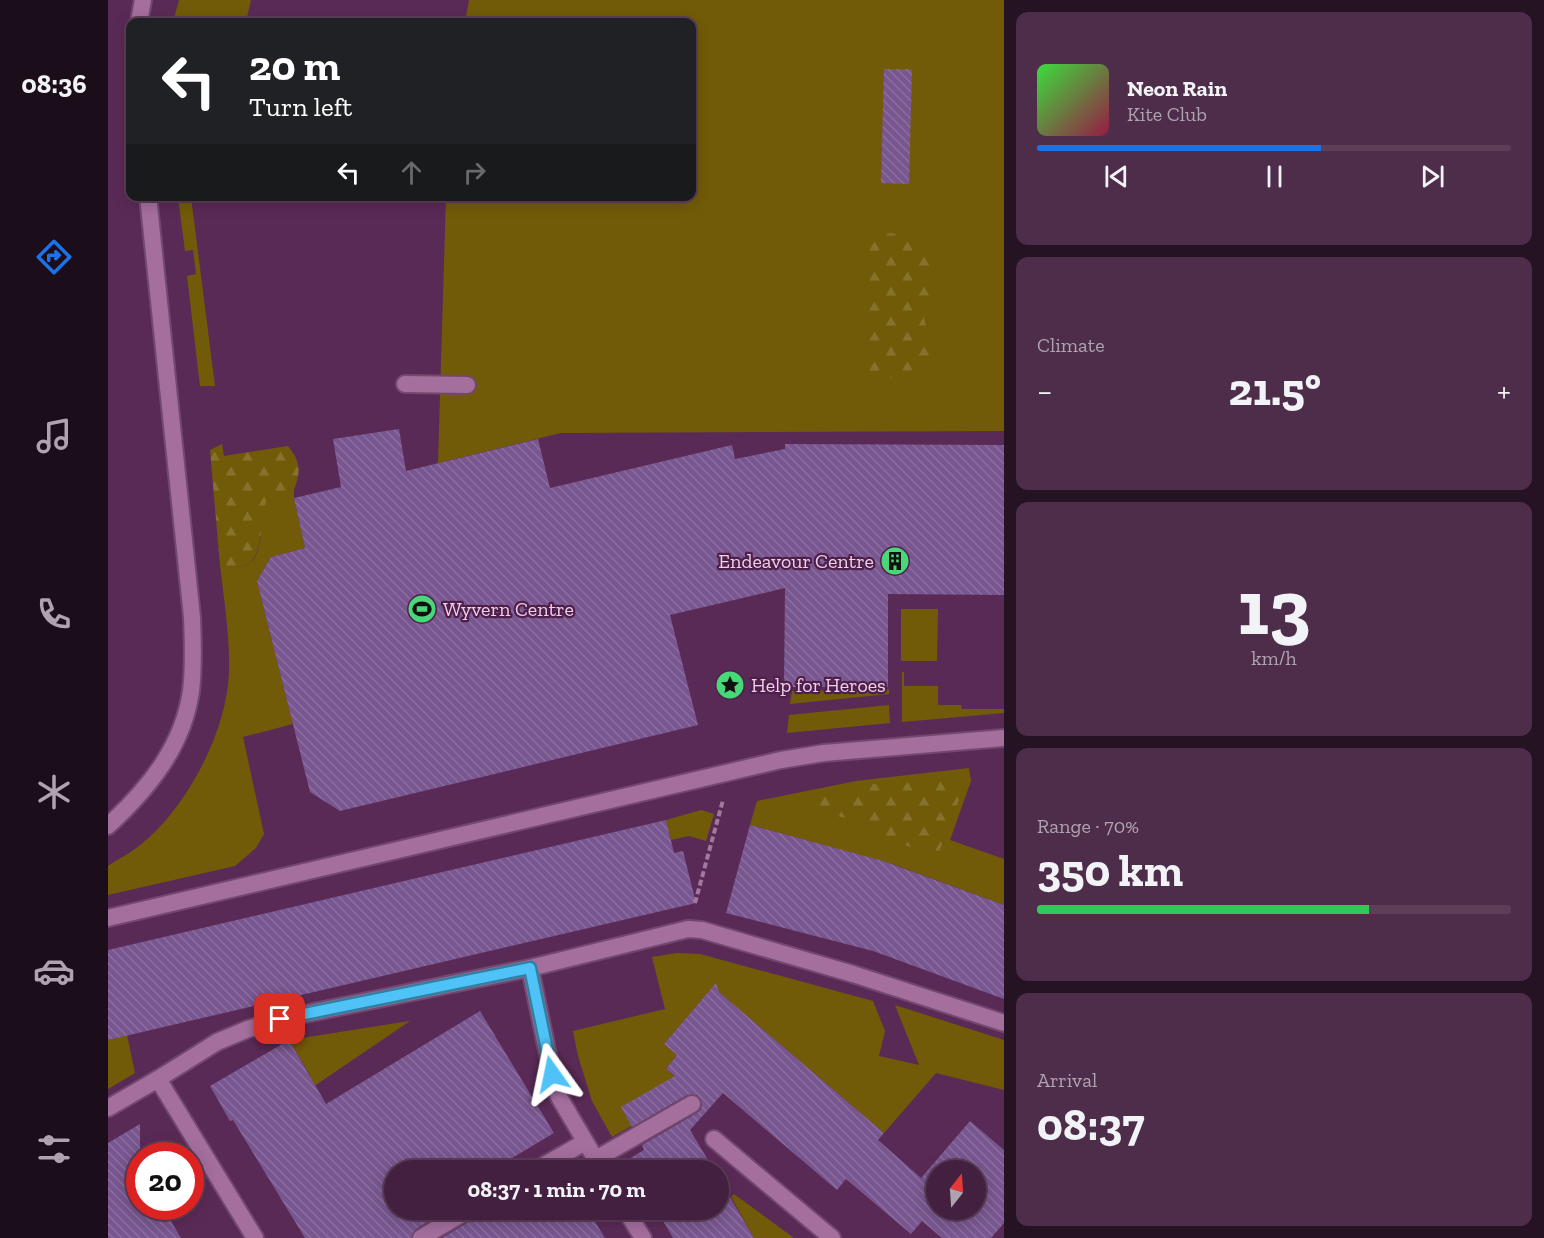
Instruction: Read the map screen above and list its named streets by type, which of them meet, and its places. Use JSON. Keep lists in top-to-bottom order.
{
  "places": {
    "building": ["Endeavour Centre"],
    "sports": ["Wyvern Centre"],
    "place": ["Help for Heroes"]
  },
  "north": "top",
  "page": {
    "tabs": "08:36",
    "turn": ["20 m", "Turn left"],
    "song": ["Neon Rain", "Kite Club"],
    "tile": [
      "Climate",
      ["13", "km/h"],
      ["Range · 70%", "350 km"],
      ["Arrival", "08:37"]
    ],
    "heat": ["−", "21.5°", "+"],
    "limit": "20",
    "trip": "08:37 · 1 min · 70 m"
  }
}
